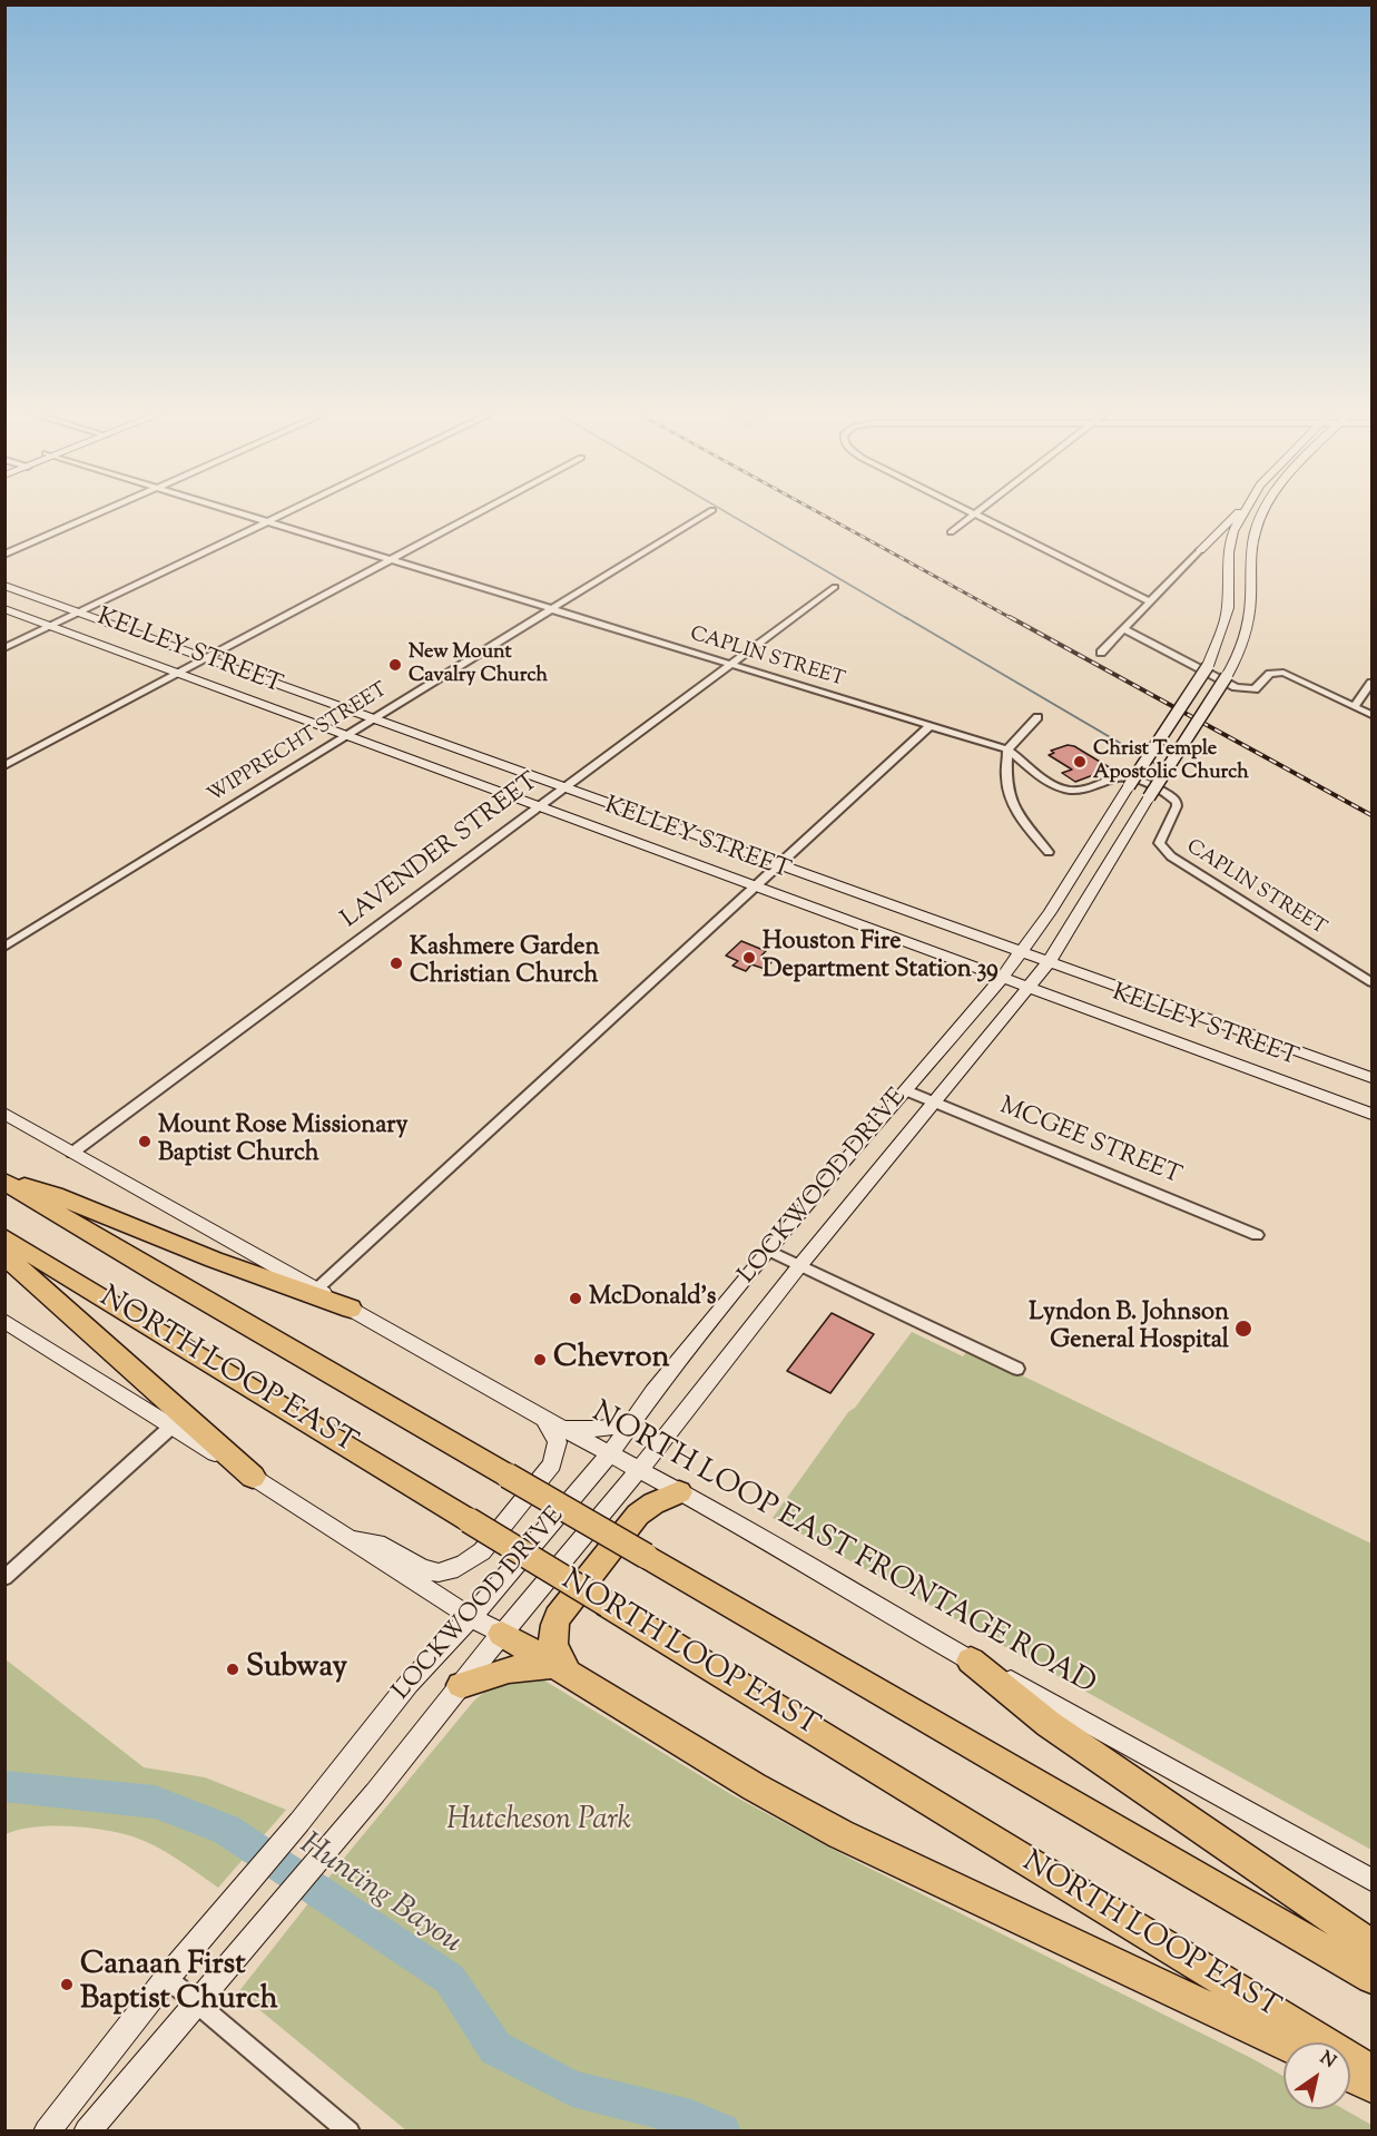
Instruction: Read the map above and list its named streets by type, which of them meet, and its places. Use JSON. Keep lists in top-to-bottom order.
{
  "streets": {
    "highway": ["NORTH LOOP EAST"],
    "main road": ["KELLEY STREET", "LOCKWOOD DRIVE", "NORTH LOOP EAST FRONTAGE ROAD"],
    "street": [
      "CAPLIN STREET",
      "WIPPRECHT STREET",
      "LAVENDER STREET",
      "MCGEE STREET"
    ]
  },
  "crossings": [
    ["KELLEY STREET", "WIPPRECHT STREET"],
    ["KELLEY STREET", "LAVENDER STREET"],
    ["KELLEY STREET", "LOCKWOOD DRIVE"],
    ["CAPLIN STREET", "WIPPRECHT STREET"],
    ["CAPLIN STREET", "LAVENDER STREET"],
    ["LAVENDER STREET", "NORTH LOOP EAST FRONTAGE ROAD"],
    ["MCGEE STREET", "LOCKWOOD DRIVE"],
    ["LOCKWOOD DRIVE", "NORTH LOOP EAST FRONTAGE ROAD"]
  ],
  "water": ["Hunting Bayou"],
  "parks": ["Hutcheson Park"],
  "places": [
    "New Mount Cavalry Church",
    "Christ Temple Apostolic Church",
    "Houston Fire Department Station 39",
    "Kashmere Garden Christian Church",
    "Mount Rose Missionary Baptist Church",
    "McDonald's",
    "Lyndon B. Johnson General Hospital",
    "Chevron",
    "Subway",
    "Canaan First Baptist Church"
  ],
  "north": "top right"
}
